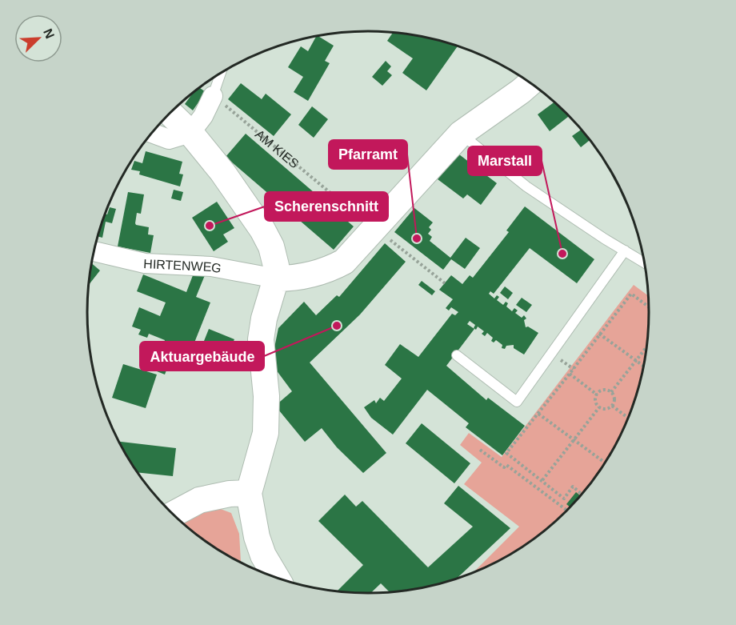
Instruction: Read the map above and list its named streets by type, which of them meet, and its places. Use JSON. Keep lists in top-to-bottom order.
{
  "streets": {
    "street": ["HIRTENWEG"],
    "path": ["AM KIES"]
  },
  "places": [
    "Scherenschnitt",
    "Pfarramt",
    "Marstall",
    "Aktuargebäude"
  ],
  "north": "top right"
}
